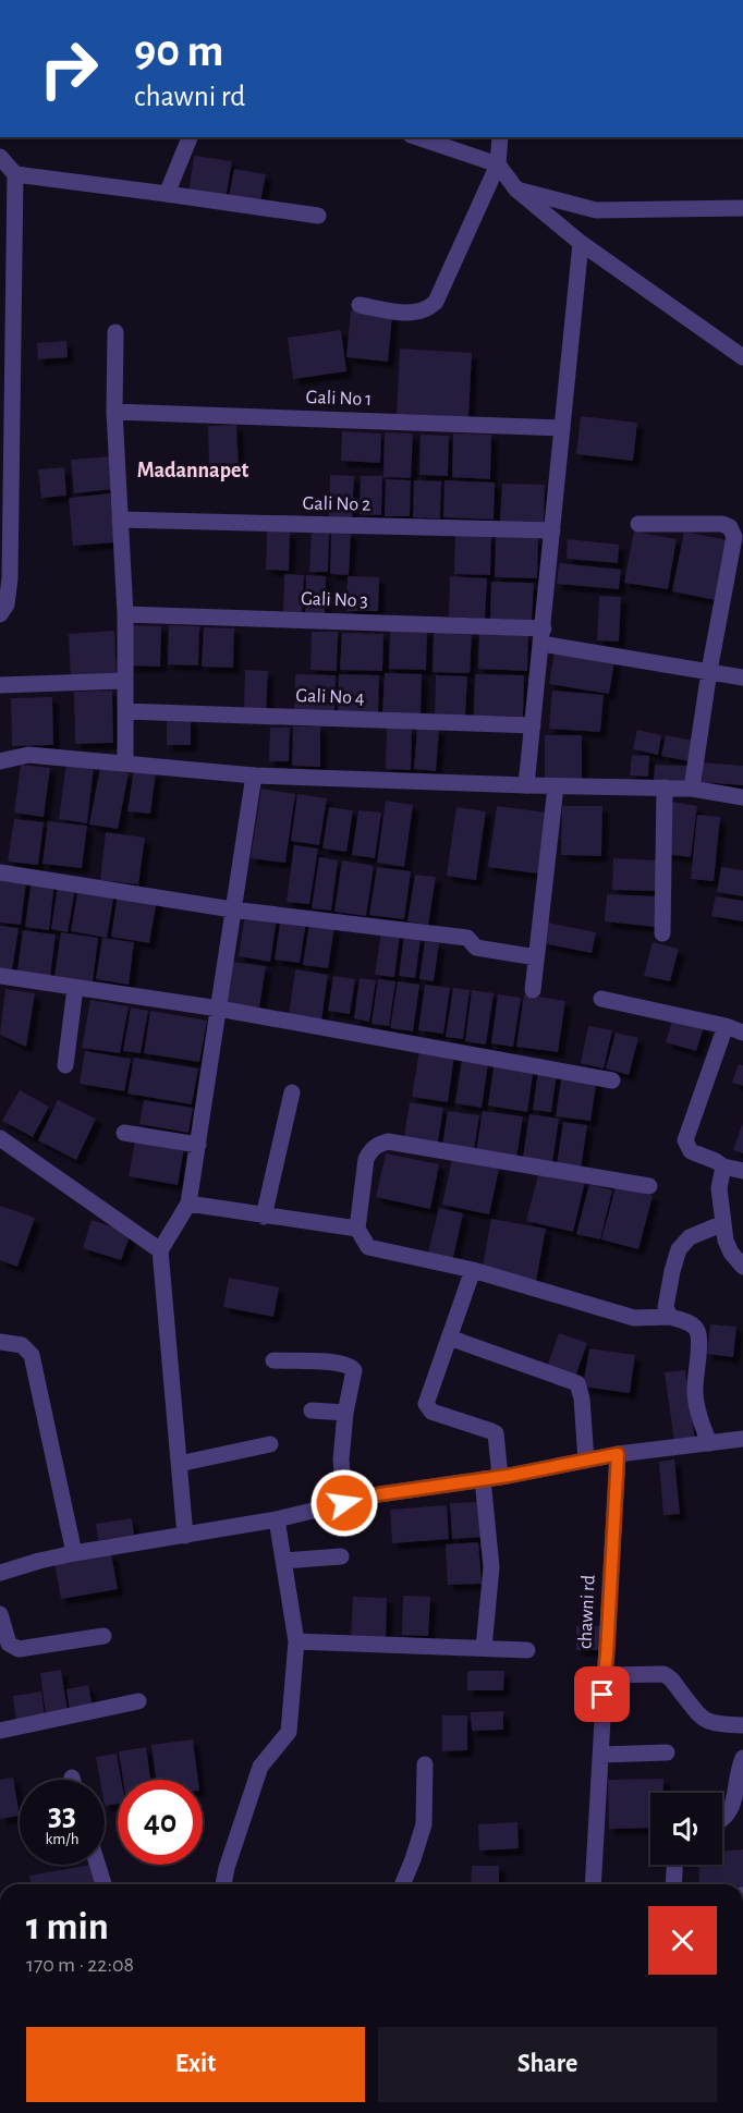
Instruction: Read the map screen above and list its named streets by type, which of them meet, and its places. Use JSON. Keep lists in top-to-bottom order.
{
  "streets": {
    "street": [
      "Gali No 1",
      "Gali No 2",
      "Gali No 3",
      "Gali No 4",
      "chawni rd"
    ]
  },
  "districts": ["Madannapet"],
  "page": {
    "turn": ["90 m", "chawni rd"],
    "speed": "33 km/h",
    "limit": "40",
    "heading": ["1 min", "170 m · 22:08"],
    "buttons": ["Exit", "Share"]
  }
}
